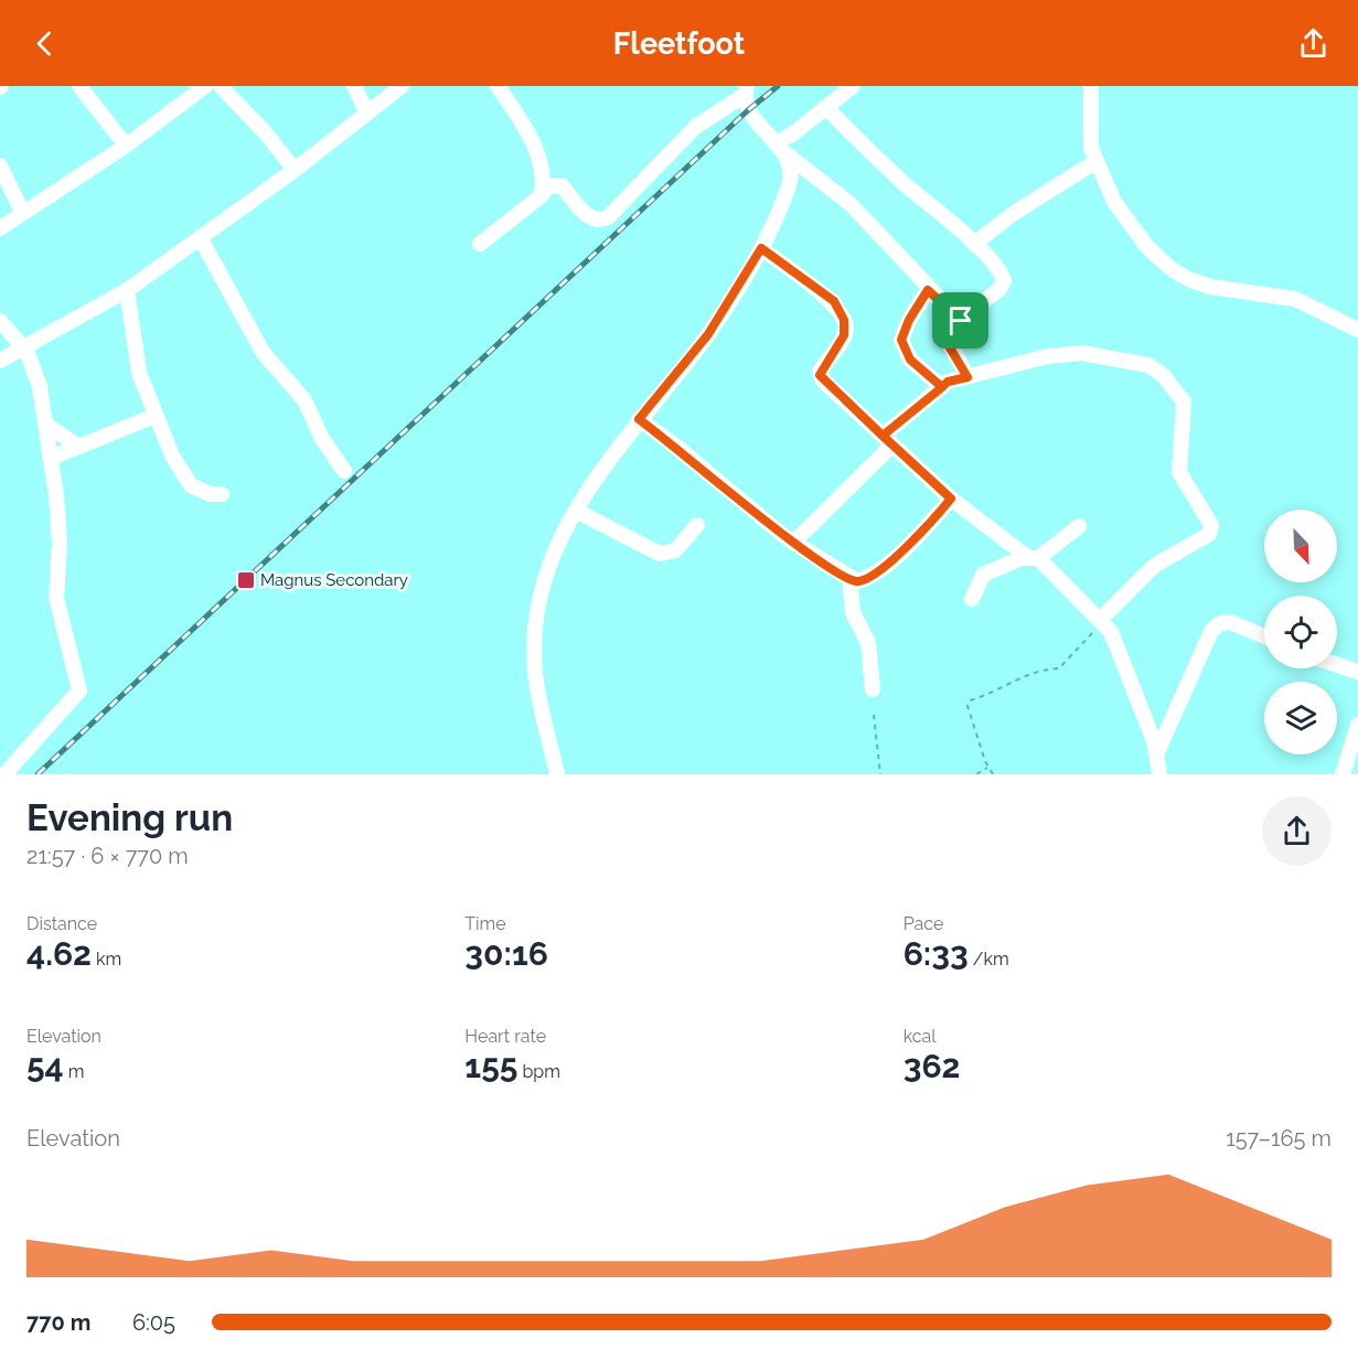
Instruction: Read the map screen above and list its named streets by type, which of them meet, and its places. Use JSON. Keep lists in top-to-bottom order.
{
  "places": {
    "transit": ["Magnus Secondary"]
  },
  "north": "bottom right",
  "page": {
    "header": "Fleetfoot",
    "heading": ["Evening run", "21:57 · 6 × 770 m"],
    "stats": [
      ["Distance", "4.62 km"],
      ["Time", "30:16"],
      ["Pace", "6:33 /km"],
      ["Elevation", "54 m"],
      ["Heart rate", "155 bpm"],
      ["kcal", "362"]
    ],
    "chart": ["Elevation", "157–165 m"],
    "list": [
      {
        "name": "770 m",
        "note": "6:05"
      }
    ]
  }
}
